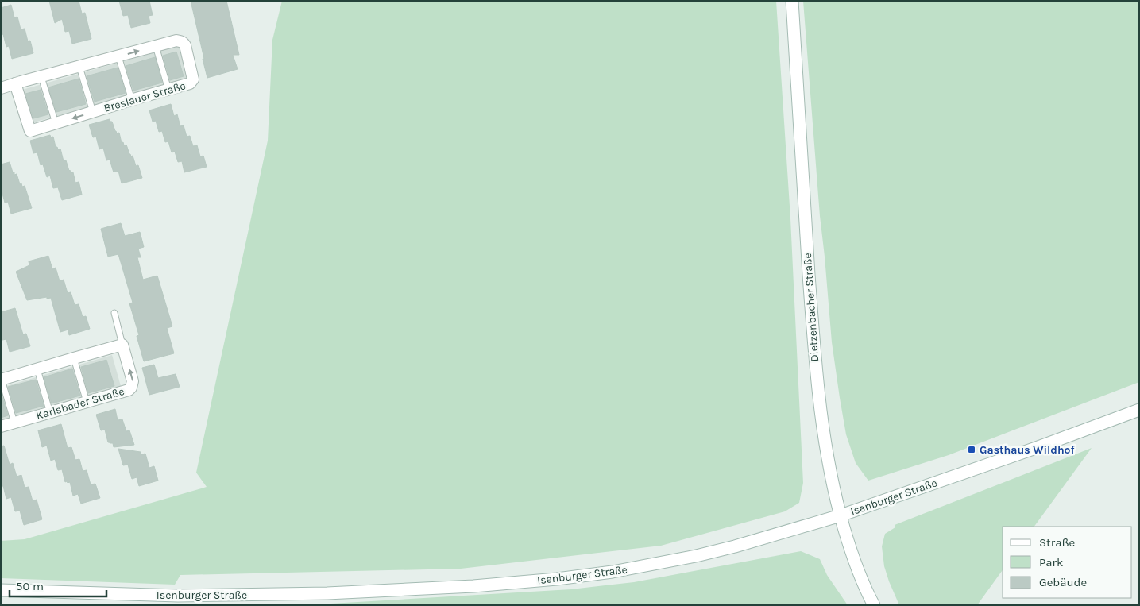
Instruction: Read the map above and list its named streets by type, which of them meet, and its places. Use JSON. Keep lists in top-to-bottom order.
{
  "streets": {
    "main road": ["Dietzenbacher Straße", "Isenburger Straße"],
    "street": ["Breslauer Straße", "Karlsbader Straße"]
  },
  "crossings": [
    ["Dietzenbacher Straße", "Isenburger Straße"]
  ],
  "places": {
    "transit": ["Gasthaus Wildhof"]
  },
  "legend": ["Straße", "Park", "Gebäude"],
  "scale_bar": "50 m"
}
